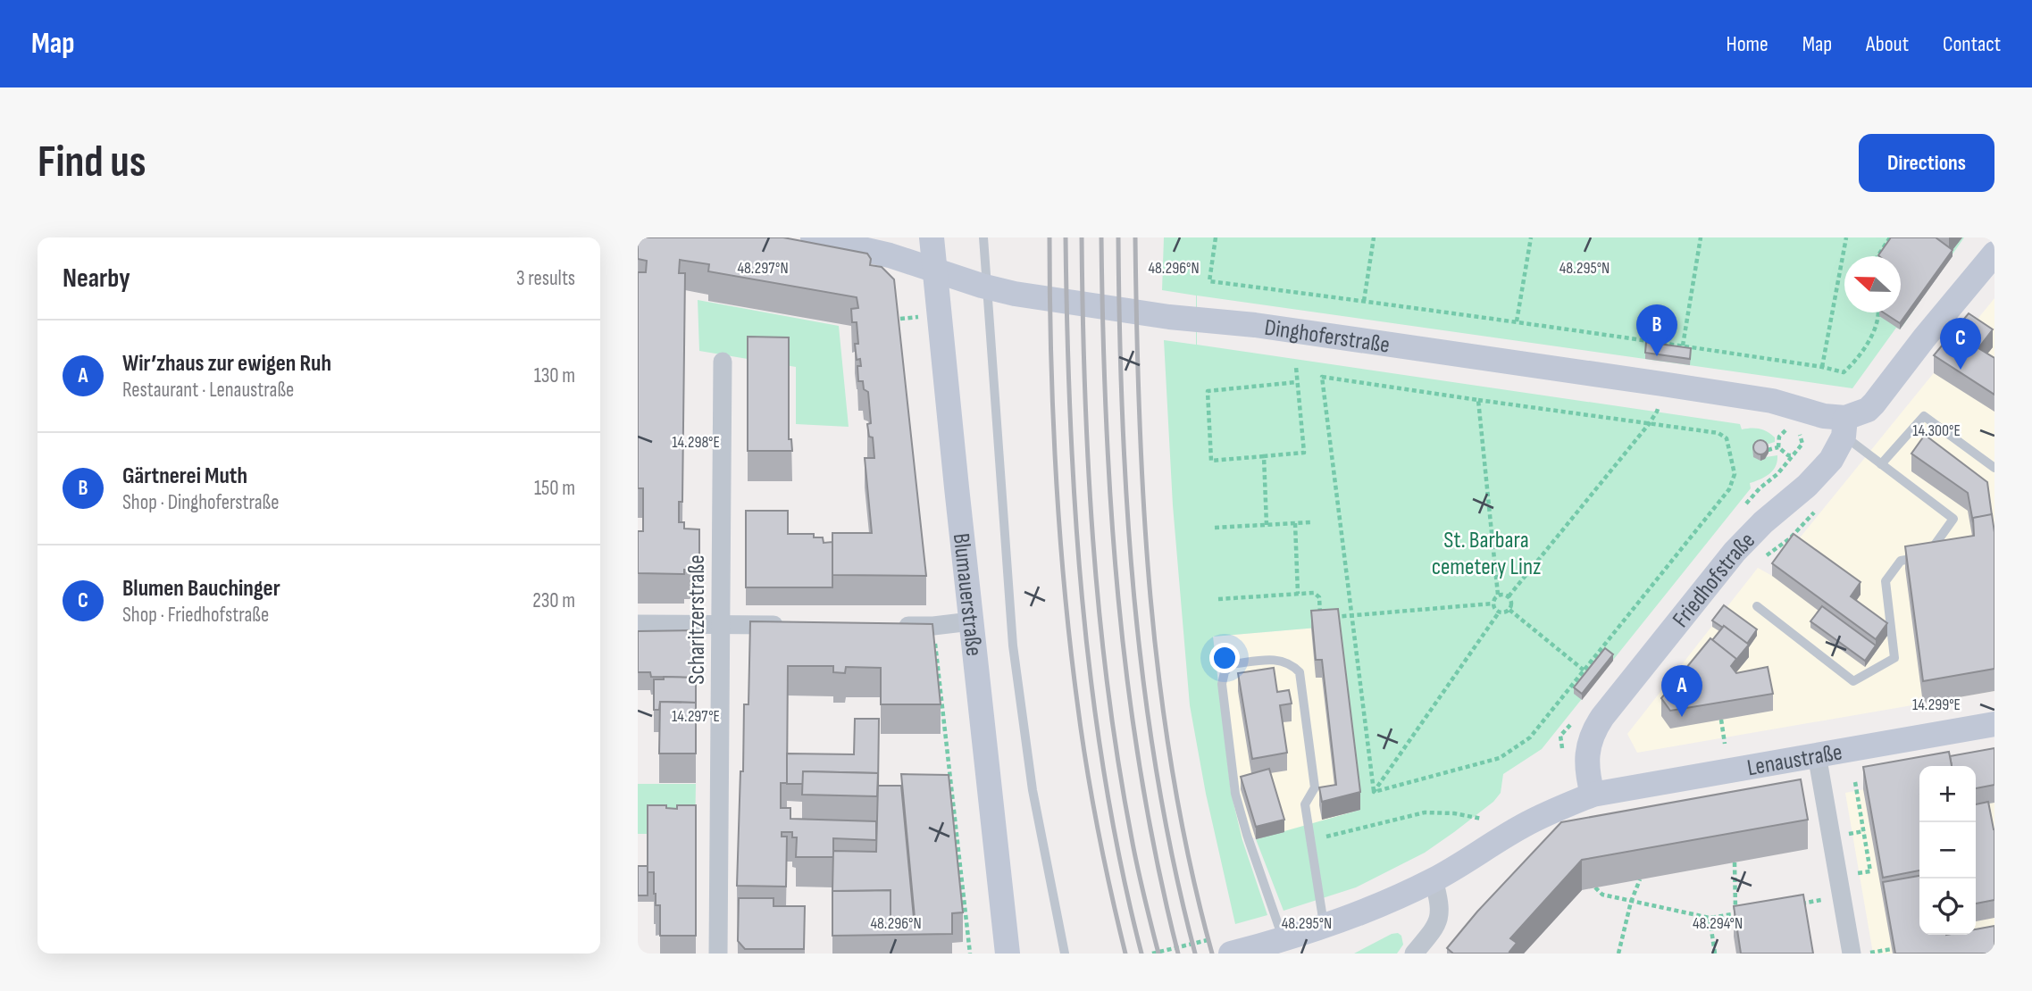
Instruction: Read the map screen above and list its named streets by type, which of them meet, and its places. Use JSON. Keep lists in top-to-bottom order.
{
  "streets": {
    "main road": [
      "Dinghoferstraße",
      "Friedhofstraße",
      "Blumauerstraße",
      "Lenaustraße"
    ],
    "street": ["Scharitzerstraße"]
  },
  "crossings": [
    ["Dinghoferstraße", "Friedhofstraße"],
    ["Dinghoferstraße", "Blumauerstraße"],
    ["Friedhofstraße", "Lenaustraße"]
  ],
  "parks": ["St. Barbara cemetery Linz"],
  "north": "left",
  "page": {
    "header": "Map",
    "nav": [
      "Home",
      "Map",
      "About",
      "Contact"
    ],
    "buttons": "Directions",
    "title": "Find us",
    "heading": ["Nearby", "3 results"],
    "pins": ["B", "C", "A"],
    "list": [
      {
        "mark": "A",
        "name": "Wir’zhaus zur ewigen Ruh",
        "note": "Restaurant · Lenaustraße",
        "value": "130 m"
      },
      {
        "mark": "B",
        "name": "Gärtnerei Muth",
        "note": "Shop · Dinghoferstraße",
        "value": "150 m"
      },
      {
        "mark": "C",
        "name": "Blumen Bauchinger",
        "note": "Shop · Friedhofstraße",
        "value": "230 m"
      }
    ],
    "map_buttons": ["+", "−"]
  },
  "coordinates": [
    "48.297°N",
    "48.296°N",
    "48.295°N",
    "14.300°E",
    "14.298°E",
    "14.299°E",
    "14.297°E",
    "48.294°N"
  ]
}
